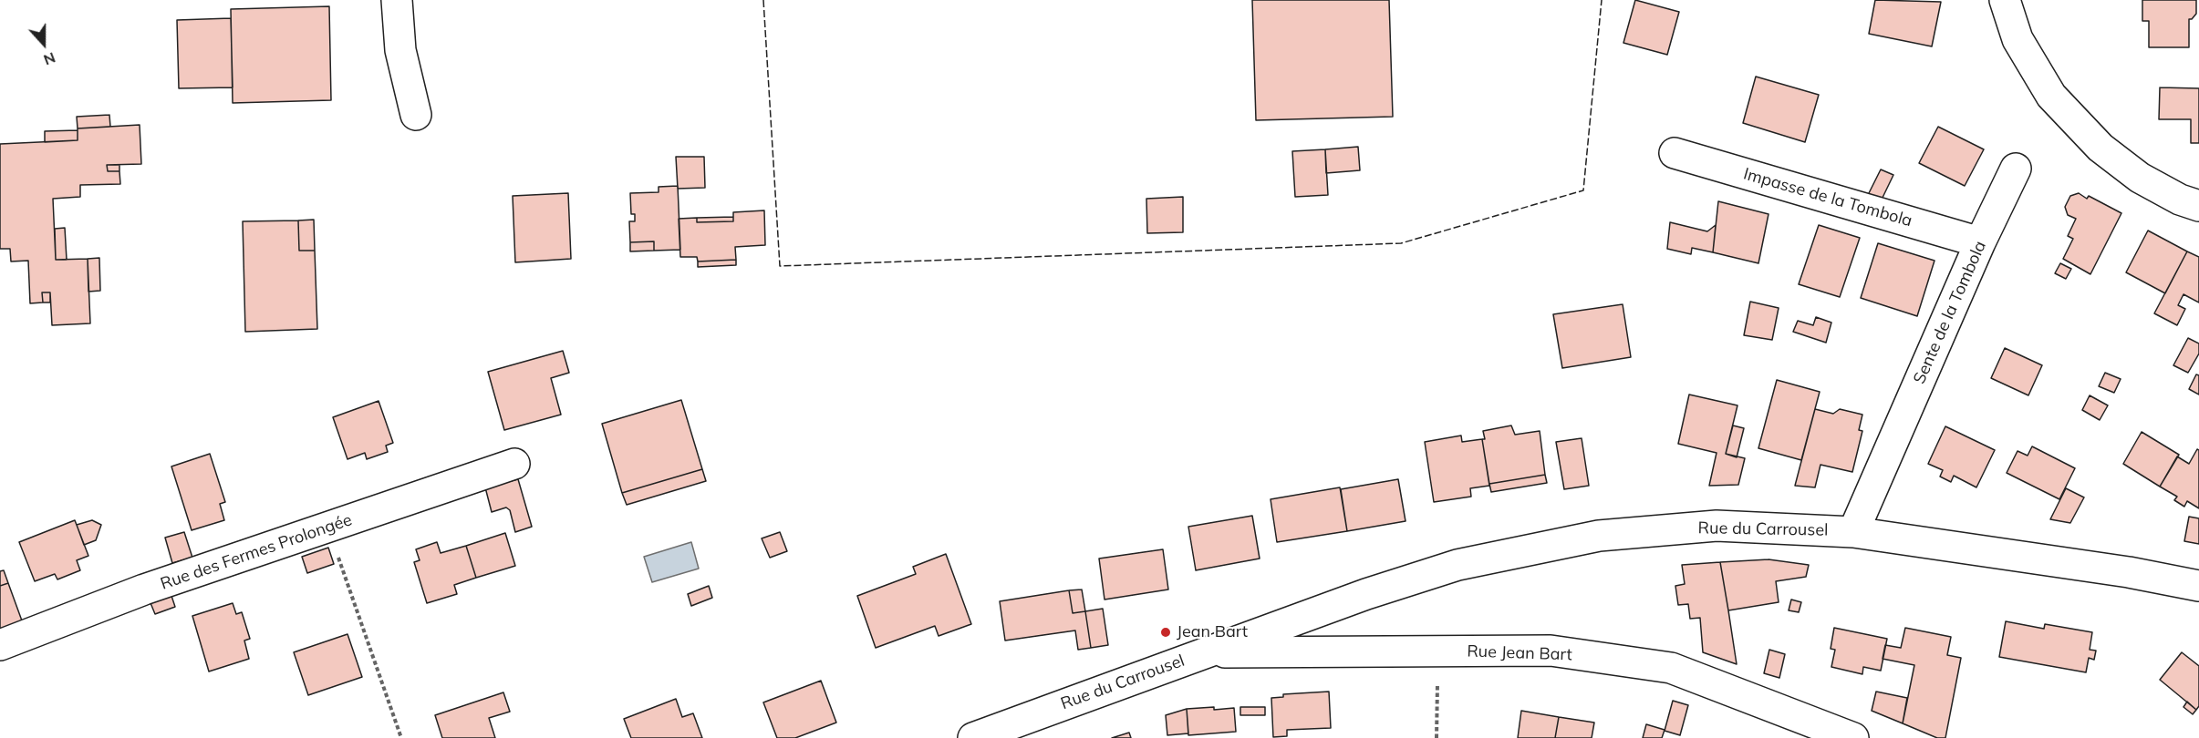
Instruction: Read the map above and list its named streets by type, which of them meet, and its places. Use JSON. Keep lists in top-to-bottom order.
{
  "streets": {
    "street": [
      "Impasse de la Tombola",
      "Sente de la Tombola",
      "Rue du Carrousel",
      "Rue des Fermes Prolongée",
      "Rue Jean Bart"
    ]
  },
  "crossings": [
    ["Impasse de la Tombola", "Sente de la Tombola"],
    ["Sente de la Tombola", "Rue du Carrousel"],
    ["Rue du Carrousel", "Rue Jean Bart"]
  ],
  "places": ["Jean Bart"],
  "north": "bottom"
}
